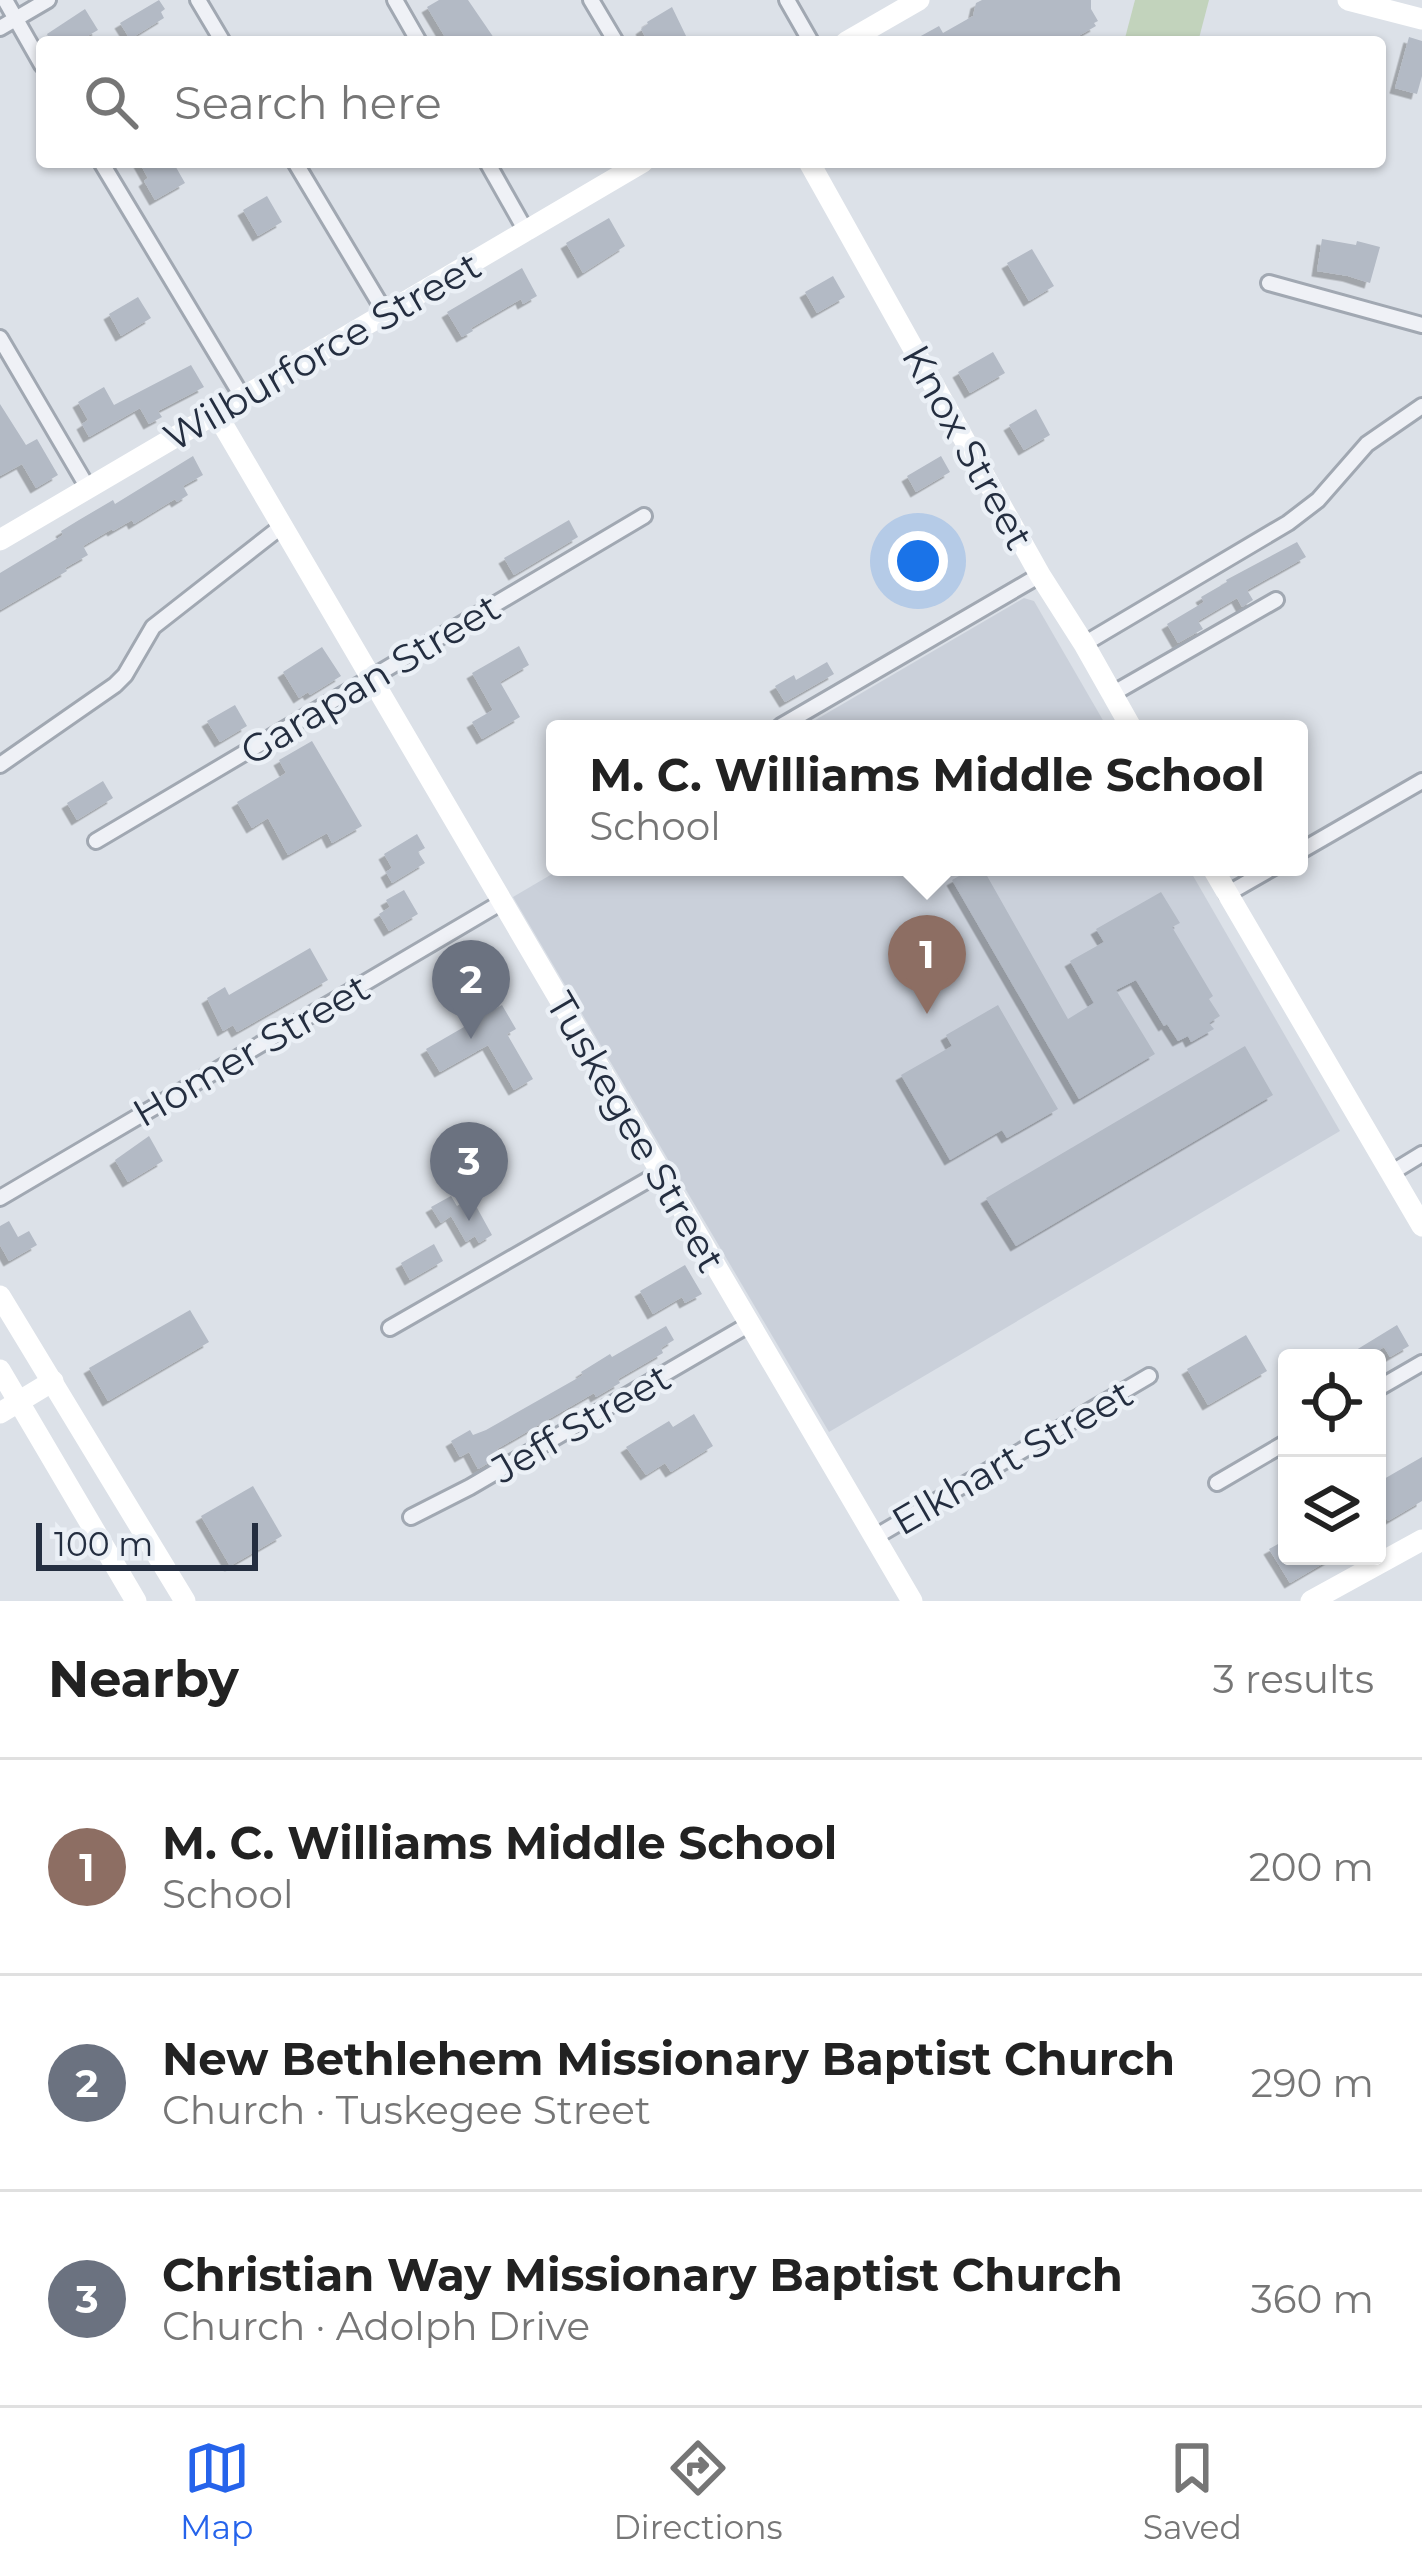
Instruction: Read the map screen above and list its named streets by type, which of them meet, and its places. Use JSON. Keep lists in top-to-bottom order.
{
  "streets": {
    "street": [
      "Wilburforce Street",
      "Knox Street",
      "Garapan Street",
      "Homer Street",
      "Tuskegee Street",
      "Jeff Street",
      "Elkhart Street"
    ]
  },
  "crossings": [
    ["Wilburforce Street", "Tuskegee Street"],
    ["Garapan Street", "Tuskegee Street"],
    ["Homer Street", "Tuskegee Street"],
    ["Tuskegee Street", "Jeff Street"],
    ["Tuskegee Street", "Elkhart Street"]
  ],
  "scale_bar": "100 m",
  "page": {
    "search": "Search here",
    "popup": ["M. C. Williams Middle School", "School"],
    "pins": ["1", "2", "3"],
    "scale": "100 m",
    "heading": ["Nearby", "3 results"],
    "list": [
      {
        "mark": "1",
        "name": "M. C. Williams Middle School",
        "note": "School",
        "value": "200 m"
      },
      {
        "mark": "2",
        "name": "New Bethlehem Missionary Baptist Church",
        "note": "Church · Tuskegee Street",
        "value": "290 m"
      },
      {
        "mark": "3",
        "name": "Christian Way Missionary Baptist Church",
        "note": "Church · Adolph Drive",
        "value": "360 m"
      }
    ],
    "nav": ["Map", "Directions", "Saved"]
  }
}
